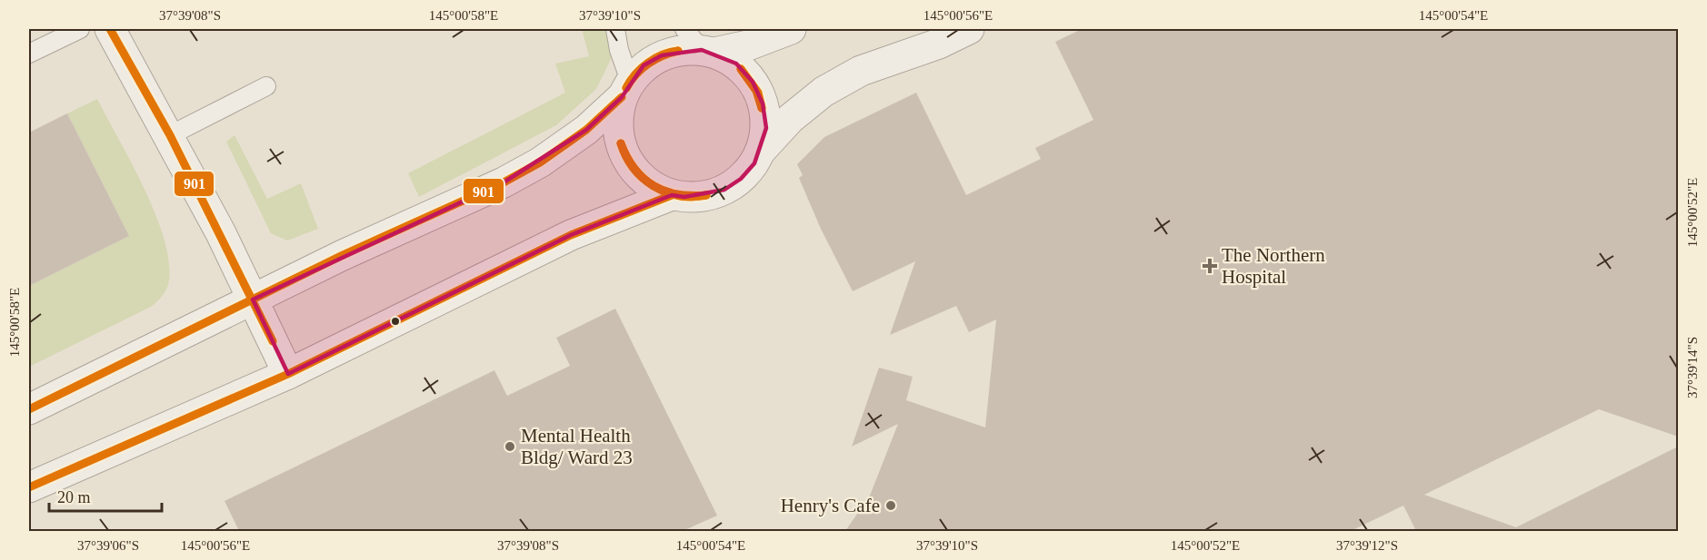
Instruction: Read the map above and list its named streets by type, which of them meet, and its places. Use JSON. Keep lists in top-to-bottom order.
{
  "places": {
    "health": ["The Northern Hospital"],
    "other": ["Mental Health Bldg/ Ward 23", "Henry's Cafe"]
  },
  "lines": ["transit line 901"],
  "scale_bar": "20 m",
  "coordinates": [
    "37°39'08\"S",
    "145°00'58\"E",
    "37°39'10\"S",
    "145°00'56\"E",
    "145°00'54\"E",
    "145°00'52\"E",
    "37°39'14\"S",
    "37°39'06\"S",
    "37°39'12\"S"
  ]
}
